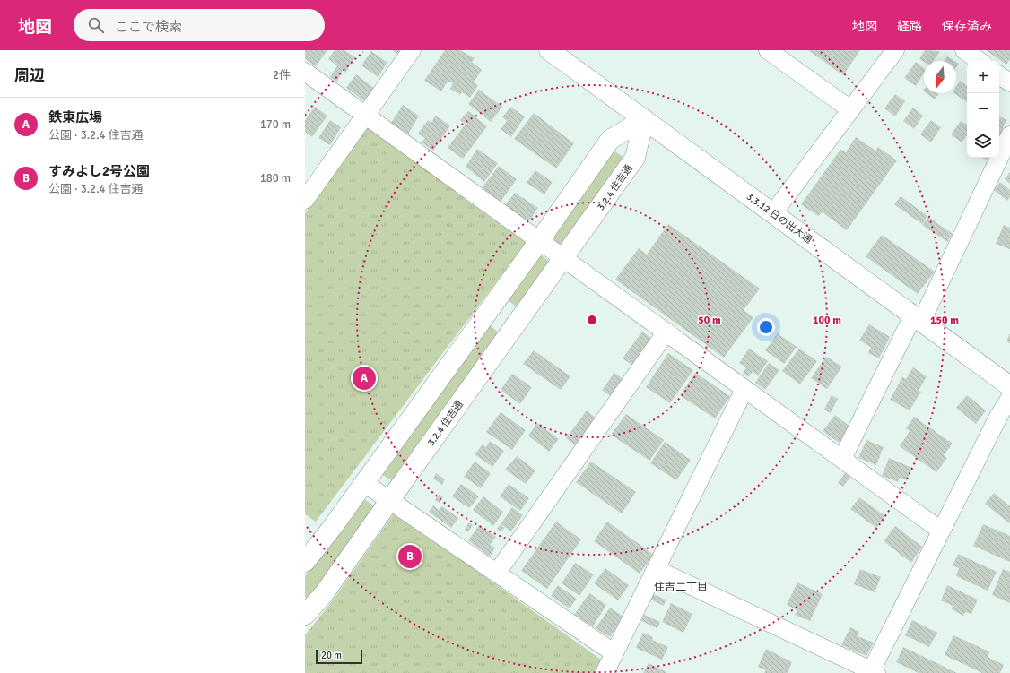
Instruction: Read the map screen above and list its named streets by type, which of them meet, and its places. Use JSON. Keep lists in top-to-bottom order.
{
  "streets": {
    "street": ["3.2.4 住吉通", "3.3.12 日の出大通"]
  },
  "crossings": [
    ["3.2.4 住吉通", "3.3.12 日の出大通"]
  ],
  "districts": ["住吉二丁目"],
  "scale_bar": "20 m",
  "north": "bottom",
  "page": {
    "header": "地図",
    "search": "ここで検索",
    "nav": ["地図", "経路", "保存済み"],
    "heading": ["周辺", "2件"],
    "map_buttons": ["+", "−"],
    "list": [
      {
        "mark": "A",
        "name": "鉄東広場",
        "note": "公園 · 3.2.4 住吉通",
        "value": "170 m"
      },
      {
        "mark": "B",
        "name": "すみよし2号公園",
        "note": "公園 · 3.2.4 住吉通",
        "value": "180 m"
      }
    ],
    "pins": ["A", "B"],
    "scale": "20 m"
  },
  "rings": ["50 m", "100 m", "150 m"]
}
